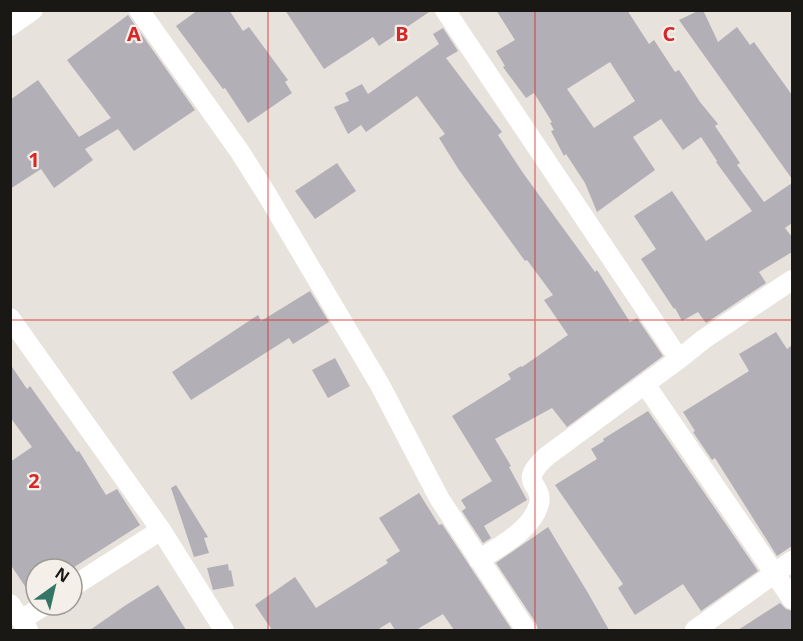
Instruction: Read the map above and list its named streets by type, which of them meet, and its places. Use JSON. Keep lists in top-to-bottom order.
{
  "north": "top right",
  "grid": {
    "columns": ["A", "B", "C"],
    "rows": ["1", "2"]
  }
}
